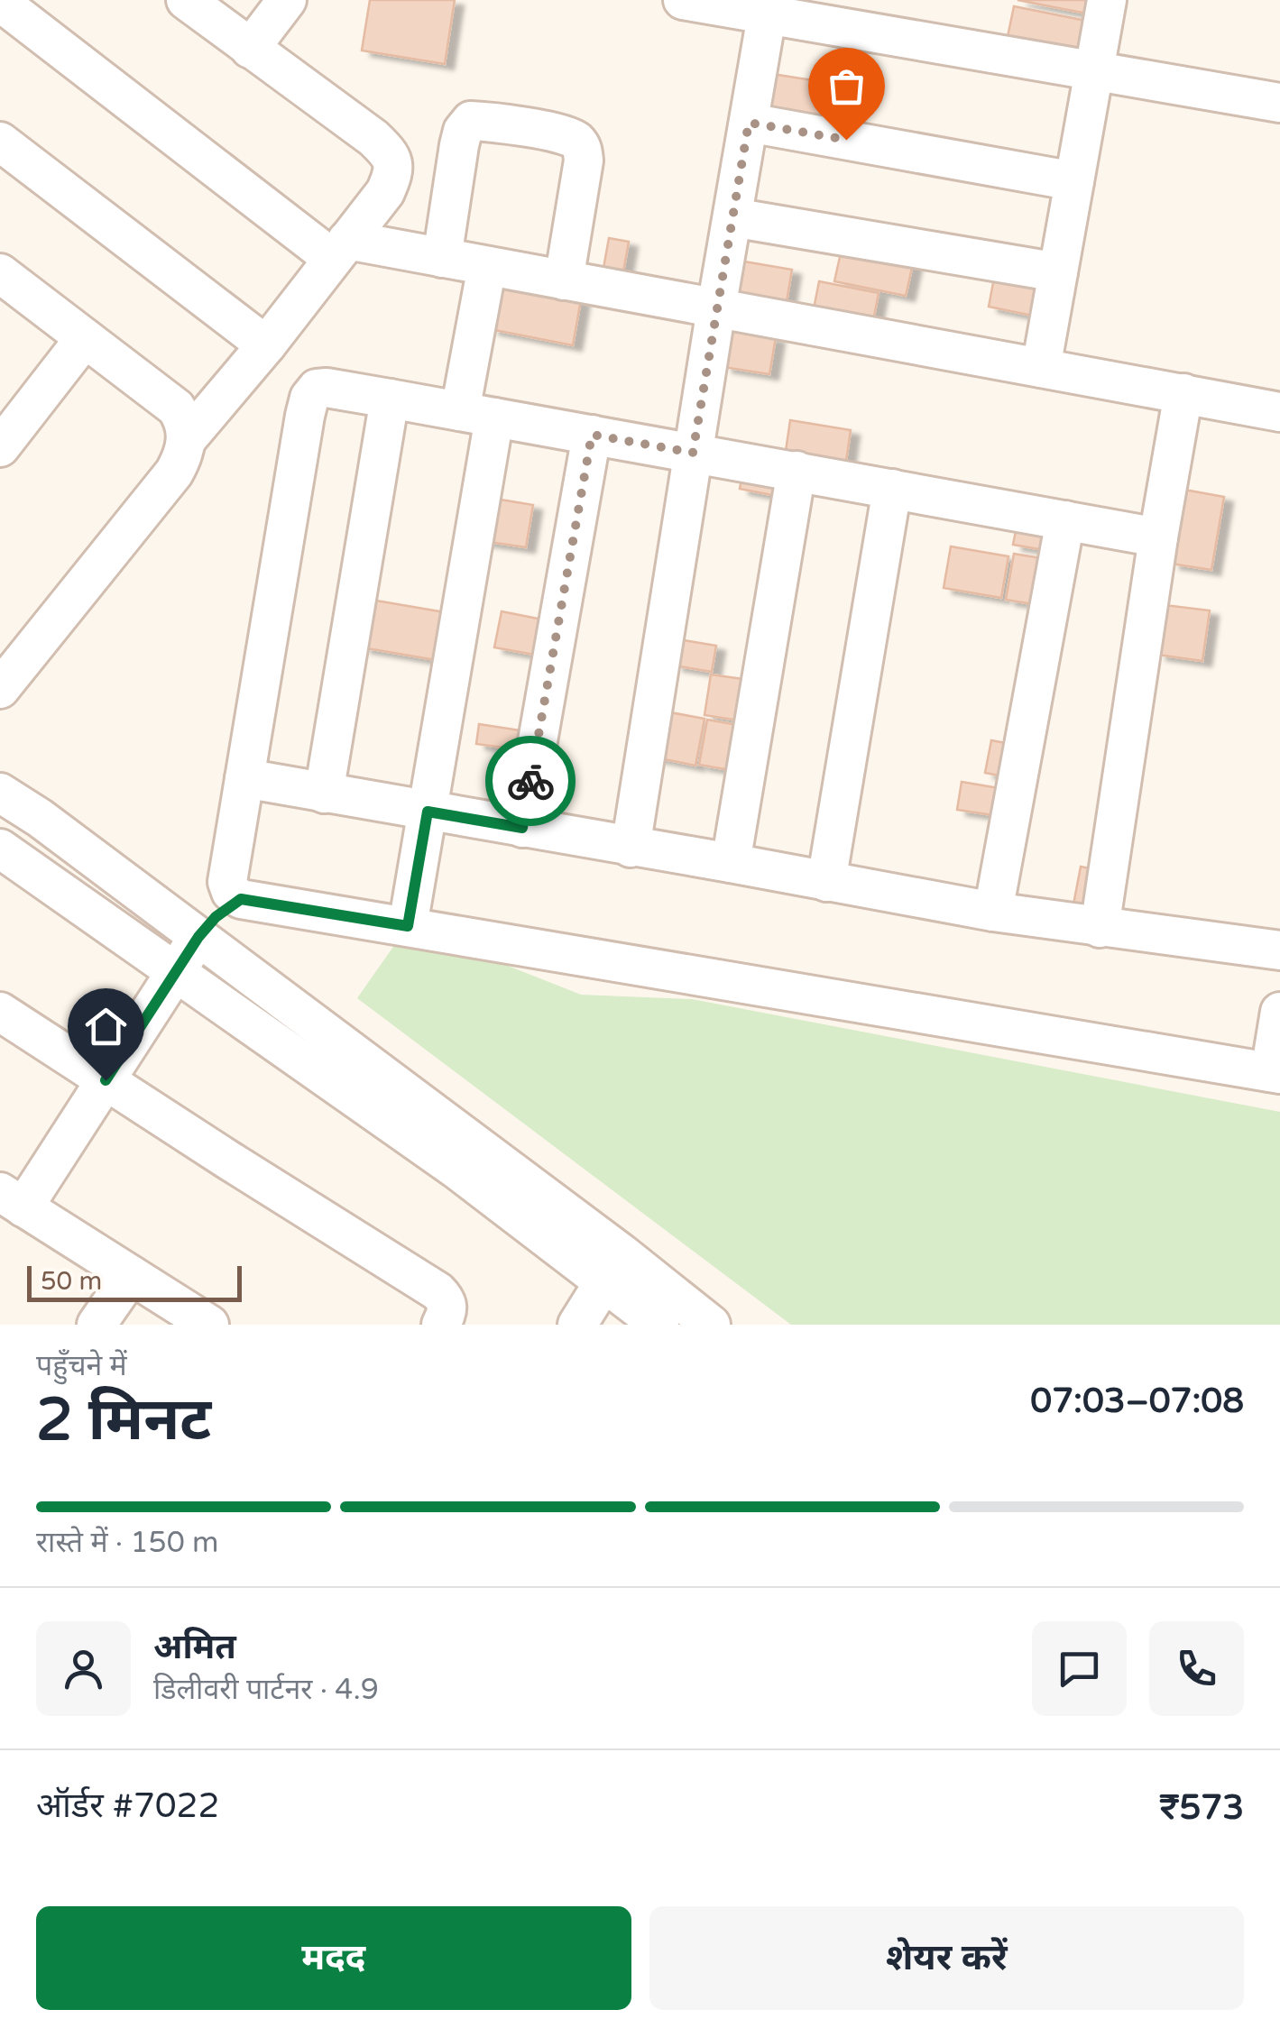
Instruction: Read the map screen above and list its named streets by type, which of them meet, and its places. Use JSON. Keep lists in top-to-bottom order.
{
  "scale_bar": "50 m",
  "page": {
    "scale": "50 m",
    "heading": ["2 मिनट", "पहुँचने में", "07:03–07:08"],
    "panel": [
      "अमित",
      "डिलीवरी पार्टनर · 4.9",
      "ऑर्डर #7022",
      "₹573"
    ],
    "bar": "रास्ते में · 150 m",
    "buttons": ["मदद", "शेयर करें"]
  }
}
